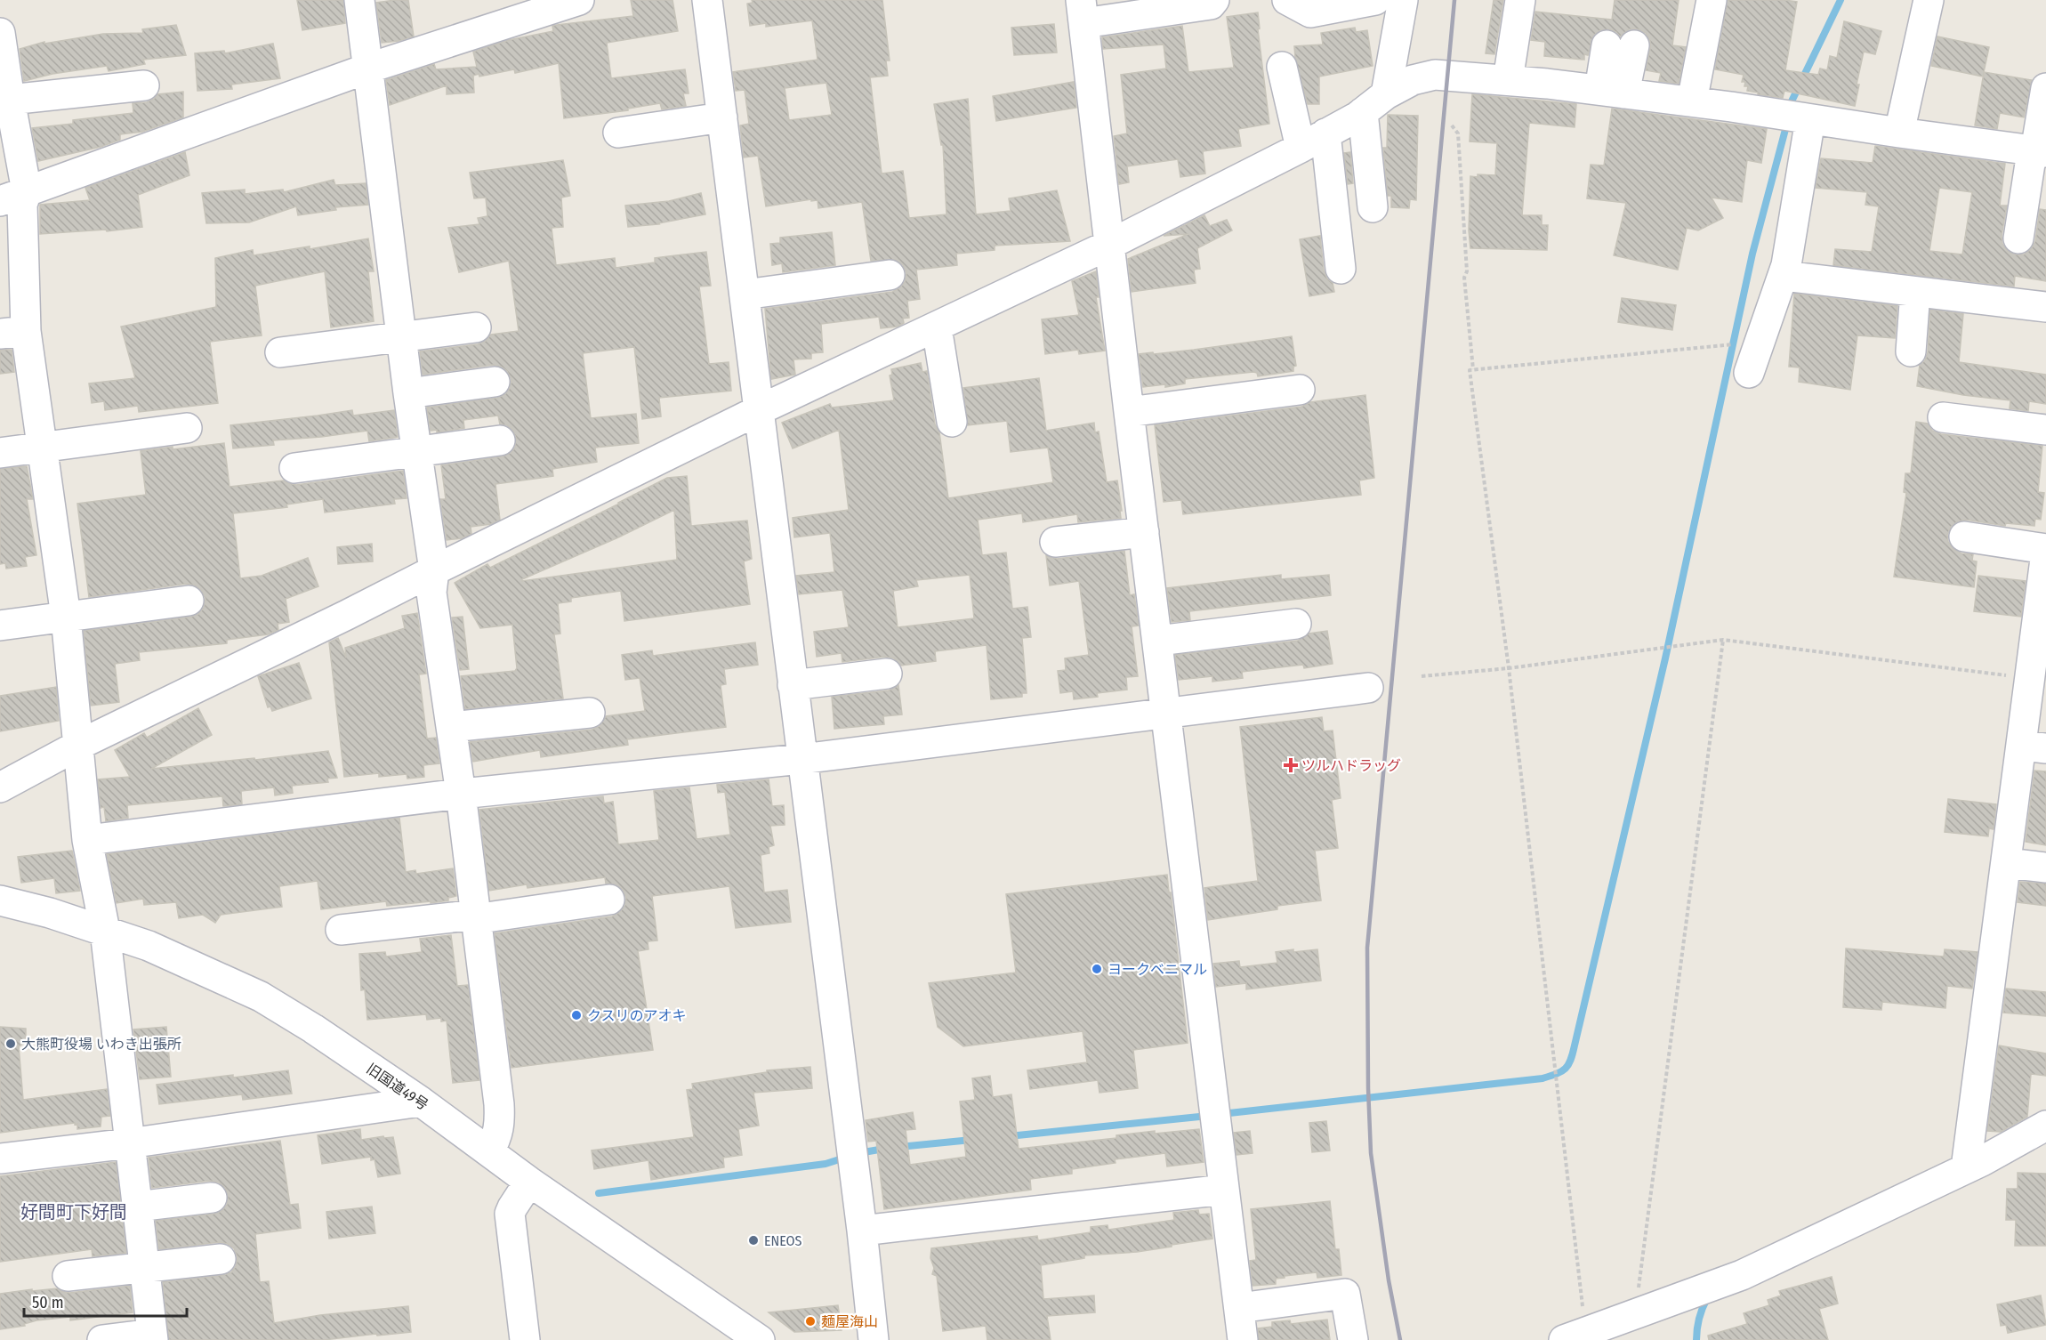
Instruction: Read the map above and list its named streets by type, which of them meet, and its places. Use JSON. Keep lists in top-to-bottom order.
{
  "streets": {
    "street": ["旧国道49号"]
  },
  "districts": ["好間町下好間"],
  "places": {
    "health": ["ツルハドラッグ"],
    "other": [
      "ヨークベニマル",
      "クスリのアオキ",
      "大熊町役場 いわき出張所",
      "ENEOS",
      "麺屋海山"
    ]
  },
  "scale_bar": "50 m"
}
